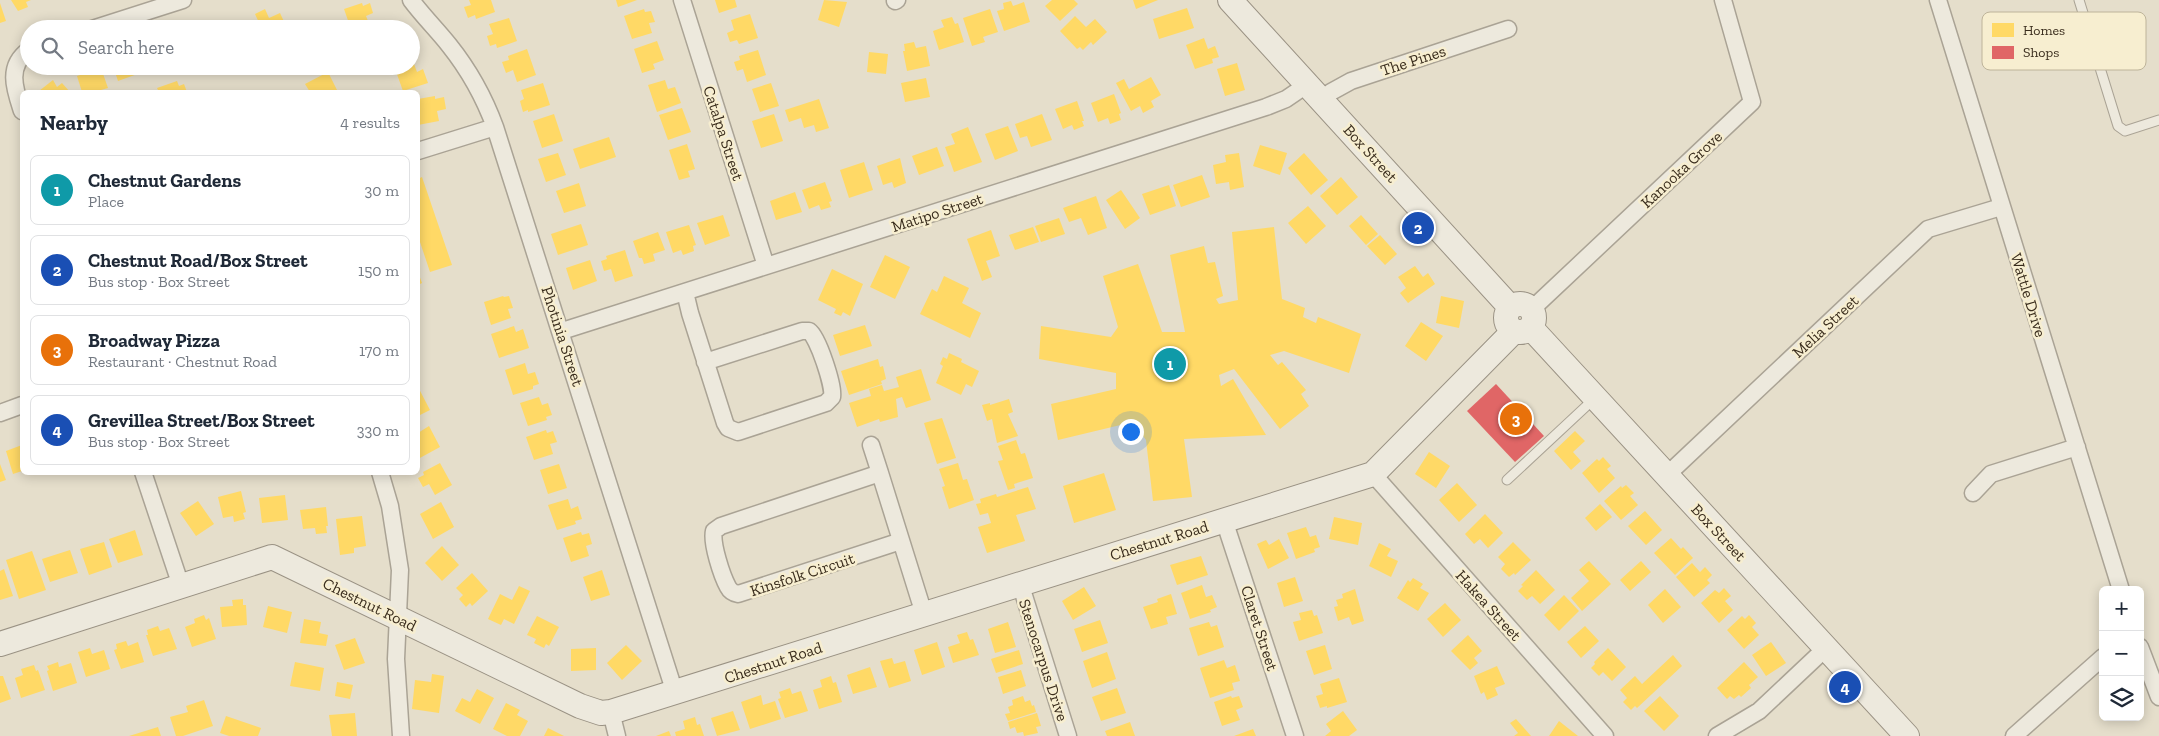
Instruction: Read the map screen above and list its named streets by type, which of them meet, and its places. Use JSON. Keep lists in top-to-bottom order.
{
  "streets": {
    "street": [
      "The Pines",
      "Catalpa Street",
      "Box Street",
      "Kanooka Grove",
      "Matipo Street",
      "Wattle Drive",
      "Melia Street",
      "Photinia Street",
      "Chestnut Road",
      "Kinsfolk Circuit",
      "Hakea Street",
      "Claret Street",
      "Stenocarpus Drive"
    ]
  },
  "crossings": [
    ["The Pines", "Box Street"],
    ["The Pines", "Matipo Street"],
    ["Catalpa Street", "Matipo Street"],
    ["Box Street", "Kanooka Grove"],
    ["Box Street", "Matipo Street"],
    ["Box Street", "Melia Street"],
    ["Box Street", "Chestnut Road"],
    ["Kanooka Grove", "Chestnut Road"],
    ["Matipo Street", "Photinia Street"],
    ["Wattle Drive", "Melia Street"],
    ["Photinia Street", "Chestnut Road"],
    ["Chestnut Road", "Hakea Street"],
    ["Chestnut Road", "Claret Street"],
    ["Chestnut Road", "Stenocarpus Drive"]
  ],
  "legend": ["Homes", "Shops"],
  "page": {
    "search": "Search here",
    "heading": ["Nearby", "4 results"],
    "list": [
      {
        "mark": "1",
        "name": "Chestnut Gardens",
        "note": "Place",
        "value": "30 m"
      },
      {
        "mark": "2",
        "name": "Chestnut Road/Box Street",
        "note": "Bus stop · Box Street",
        "value": "150 m"
      },
      {
        "mark": "3",
        "name": "Broadway Pizza",
        "note": "Restaurant · Chestnut Road",
        "value": "170 m"
      },
      {
        "mark": "4",
        "name": "Grevillea Street/Box Street",
        "note": "Bus stop · Box Street",
        "value": "330 m"
      }
    ],
    "pins": [
      "2",
      "1",
      "3",
      "4"
    ],
    "map_buttons": ["+", "−"]
  }
}
